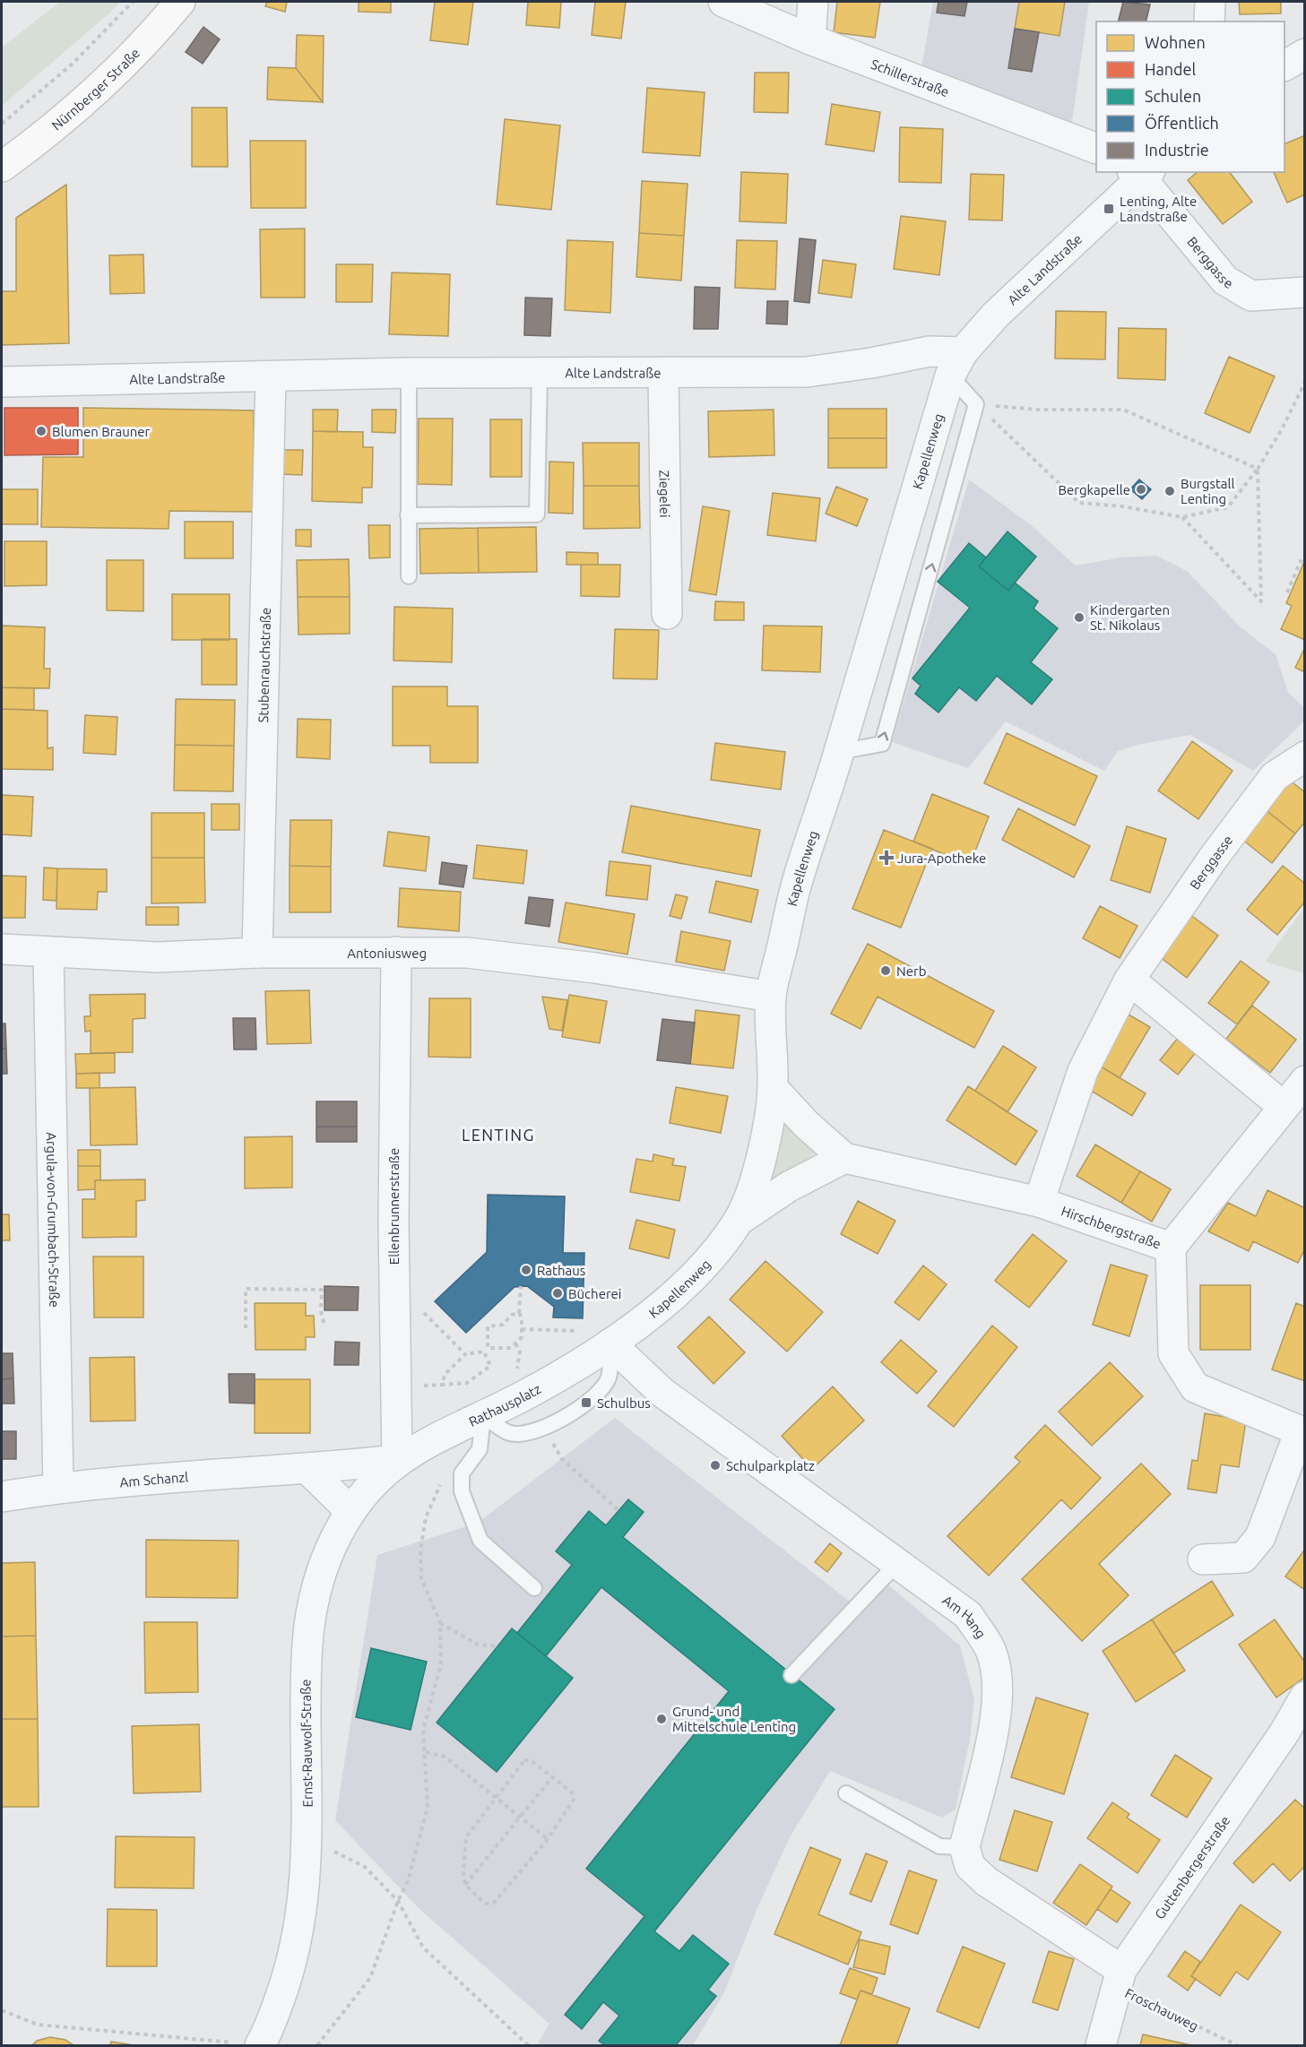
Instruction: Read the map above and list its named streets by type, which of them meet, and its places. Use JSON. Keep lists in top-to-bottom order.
{
  "streets": {
    "main road": ["Nürnberger Straße"],
    "street": [
      "Schillerstraße",
      "Berggasse",
      "Alte Landstraße",
      "Kapellenweg",
      "Ziegelei",
      "Stubenrauchstraße",
      "Antoniusweg",
      "Ellenbrunnerstraße",
      "Argula-von-Grumbach-Straße",
      "Hirschbergstraße",
      "Rathausplatz",
      "Am Schanzl",
      "Am Hang",
      "Ernst-Rauwolf-Straße",
      "Guttenbergerstraße"
    ],
    "path": ["Froschauweg"]
  },
  "crossings": [
    ["Berggasse", "Alte Landstraße"],
    ["Berggasse", "Hirschbergstraße"],
    ["Alte Landstraße", "Kapellenweg"],
    ["Alte Landstraße", "Ziegelei"],
    ["Alte Landstraße", "Stubenrauchstraße"],
    ["Kapellenweg", "Antoniusweg"],
    ["Kapellenweg", "Hirschbergstraße"],
    ["Kapellenweg", "Rathausplatz"],
    ["Kapellenweg", "Am Hang"],
    ["Stubenrauchstraße", "Antoniusweg"],
    ["Antoniusweg", "Ellenbrunnerstraße"],
    ["Antoniusweg", "Argula-von-Grumbach-Straße"],
    ["Ellenbrunnerstraße", "Rathausplatz"],
    ["Ellenbrunnerstraße", "Am Schanzl"],
    ["Ellenbrunnerstraße", "Ernst-Rauwolf-Straße"],
    ["Argula-von-Grumbach-Straße", "Am Schanzl"],
    ["Rathausplatz", "Am Schanzl"],
    ["Rathausplatz", "Am Hang"],
    ["Rathausplatz", "Ernst-Rauwolf-Straße"],
    ["Am Schanzl", "Ernst-Rauwolf-Straße"],
    ["Guttenbergerstraße", "Froschauweg"]
  ],
  "districts": ["LENTING"],
  "places": {
    "transit": ["Lenting, Alte Landstraße", "Schulbus"],
    "other": [
      "Blumen Brauner",
      "Bergkapelle",
      "Burgstall Lenting",
      "Kindergarten St. Nikolaus",
      "Nerb",
      "Rathaus",
      "Bücherei",
      "Schulparkplatz",
      "Grund- und Mittelschule Lenting"
    ],
    "health": ["Jura-Apotheke"]
  },
  "legend": [
    "Wohnen",
    "Handel",
    "Schulen",
    "Öffentlich",
    "Industrie"
  ]
}
